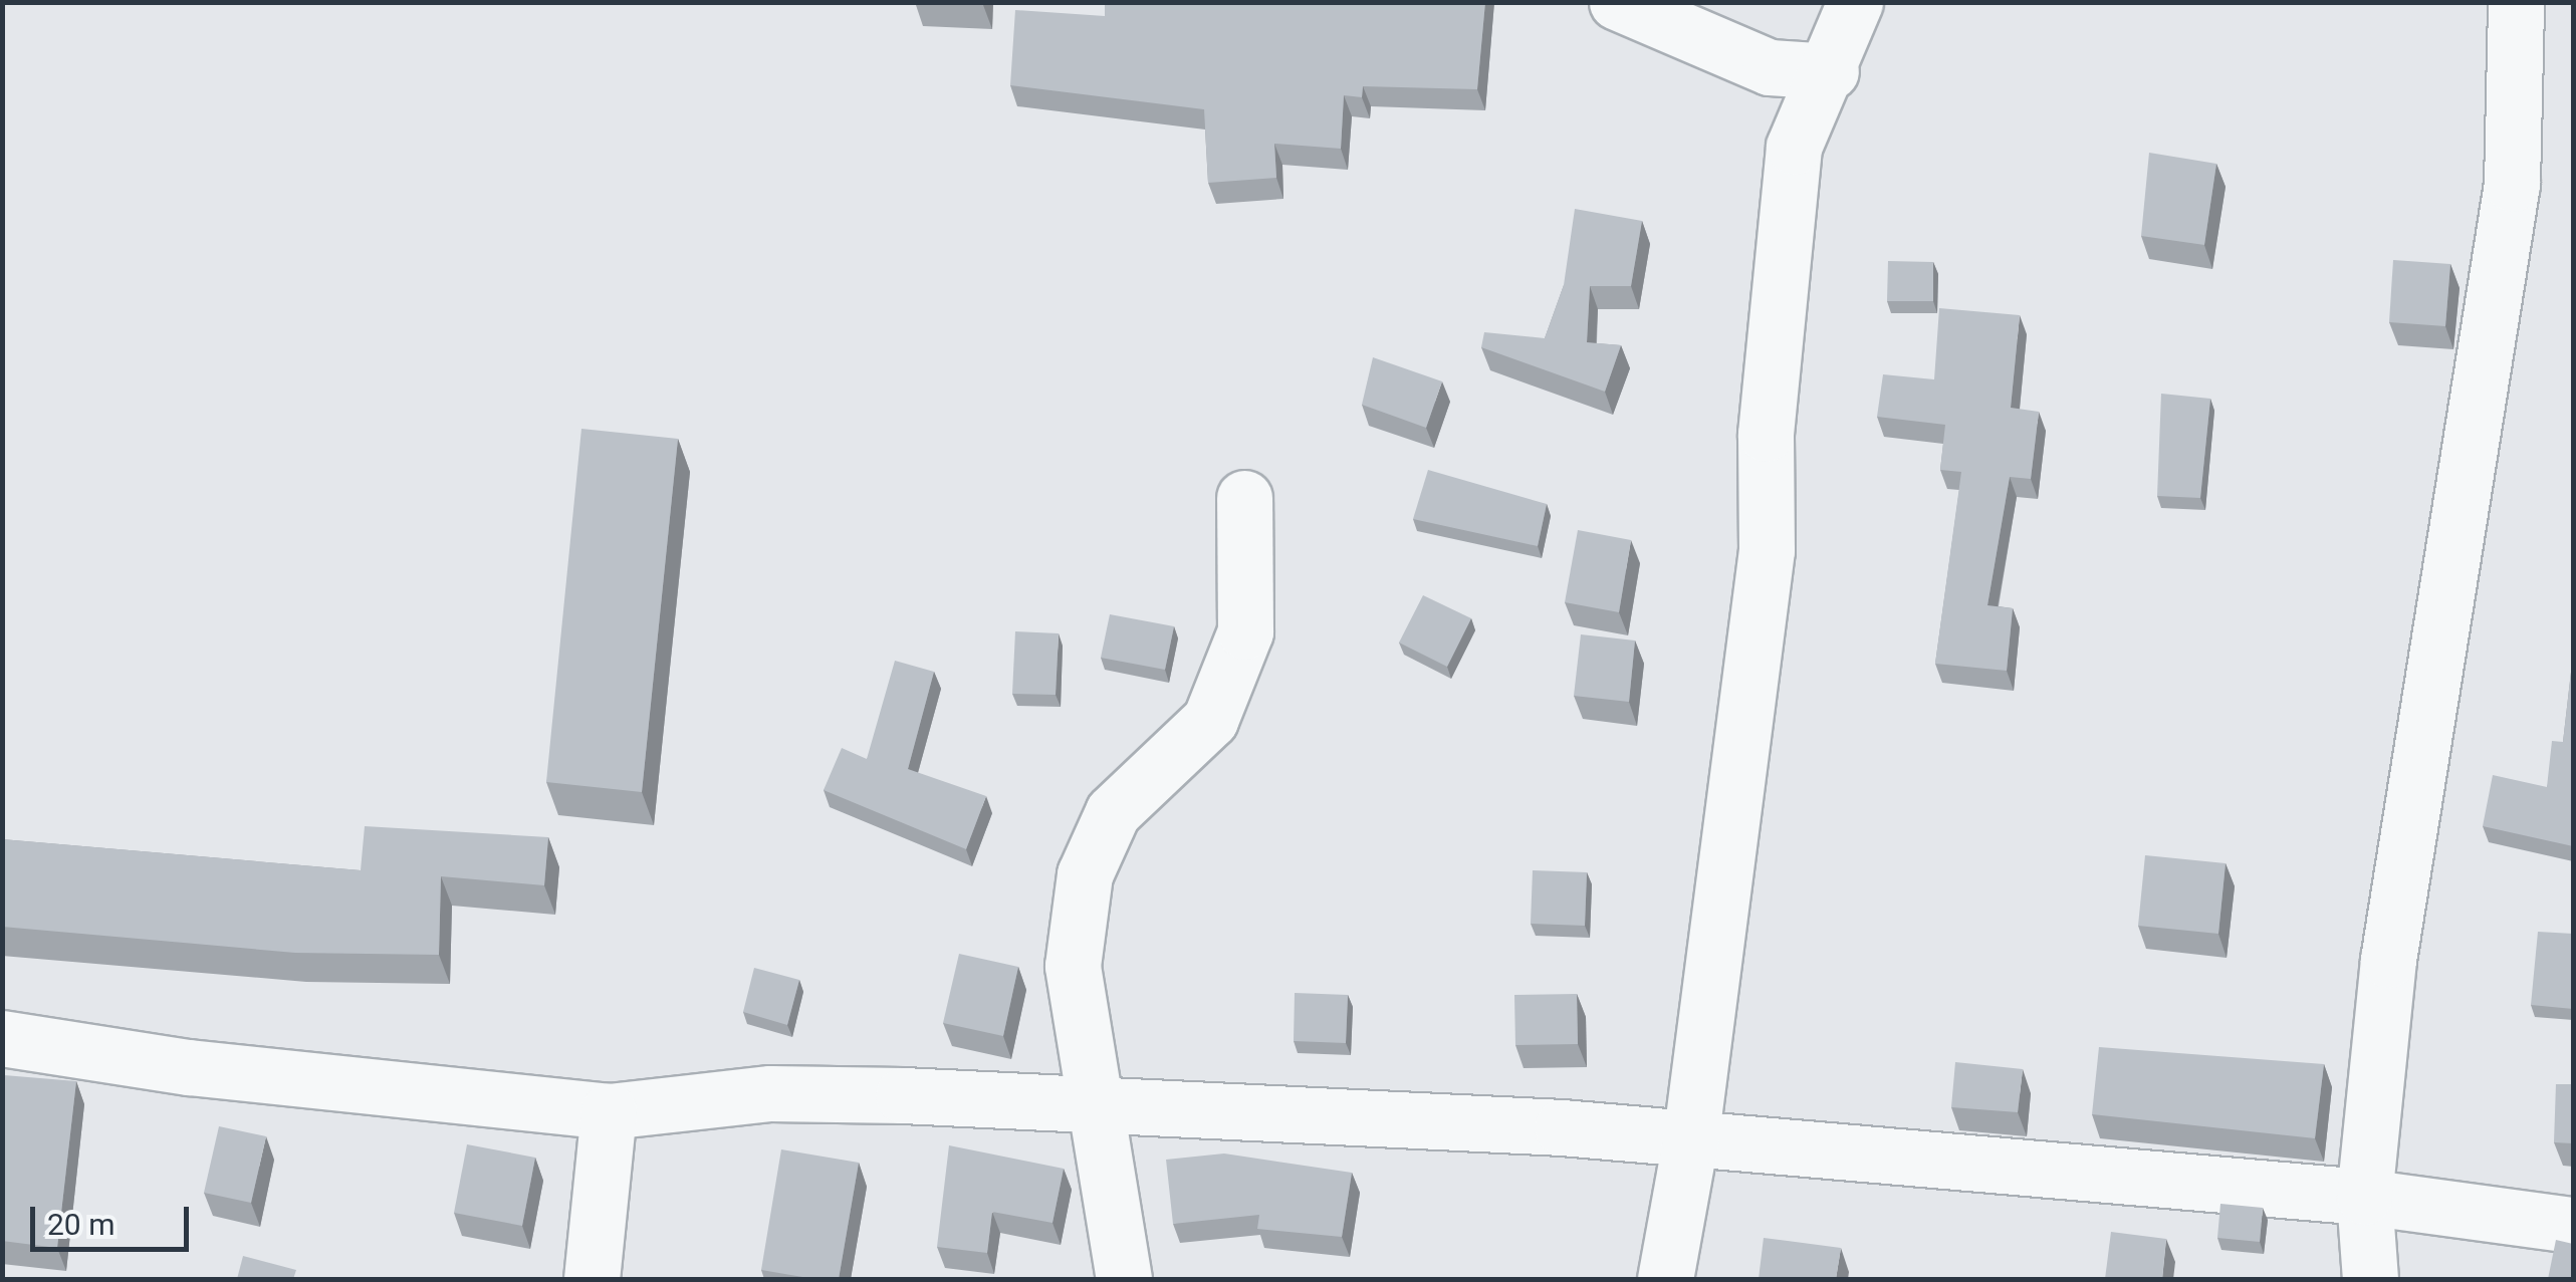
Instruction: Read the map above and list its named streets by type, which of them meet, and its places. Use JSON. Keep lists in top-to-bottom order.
{
  "scale_bar": "20 m"
}
